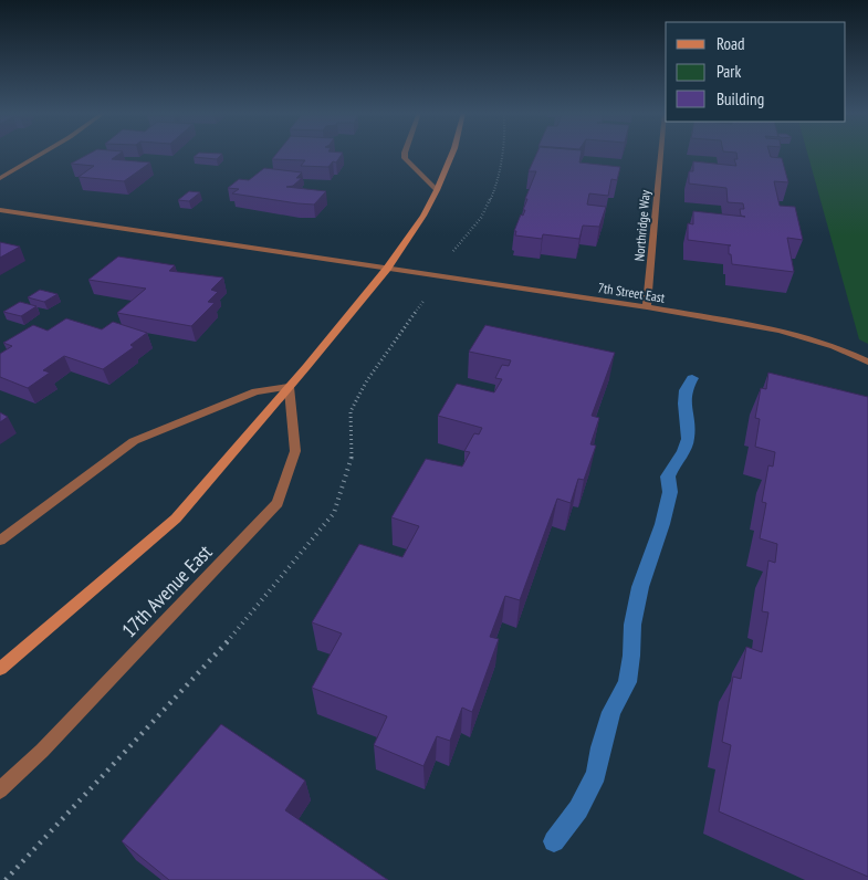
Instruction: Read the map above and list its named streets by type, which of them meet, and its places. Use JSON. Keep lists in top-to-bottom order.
{
  "streets": {
    "street": ["Northridge Way", "7th Street East", "17th Avenue East"]
  },
  "crossings": [
    ["Northridge Way", "7th Street East"]
  ],
  "legend": ["Road", "Park", "Building"]
}
